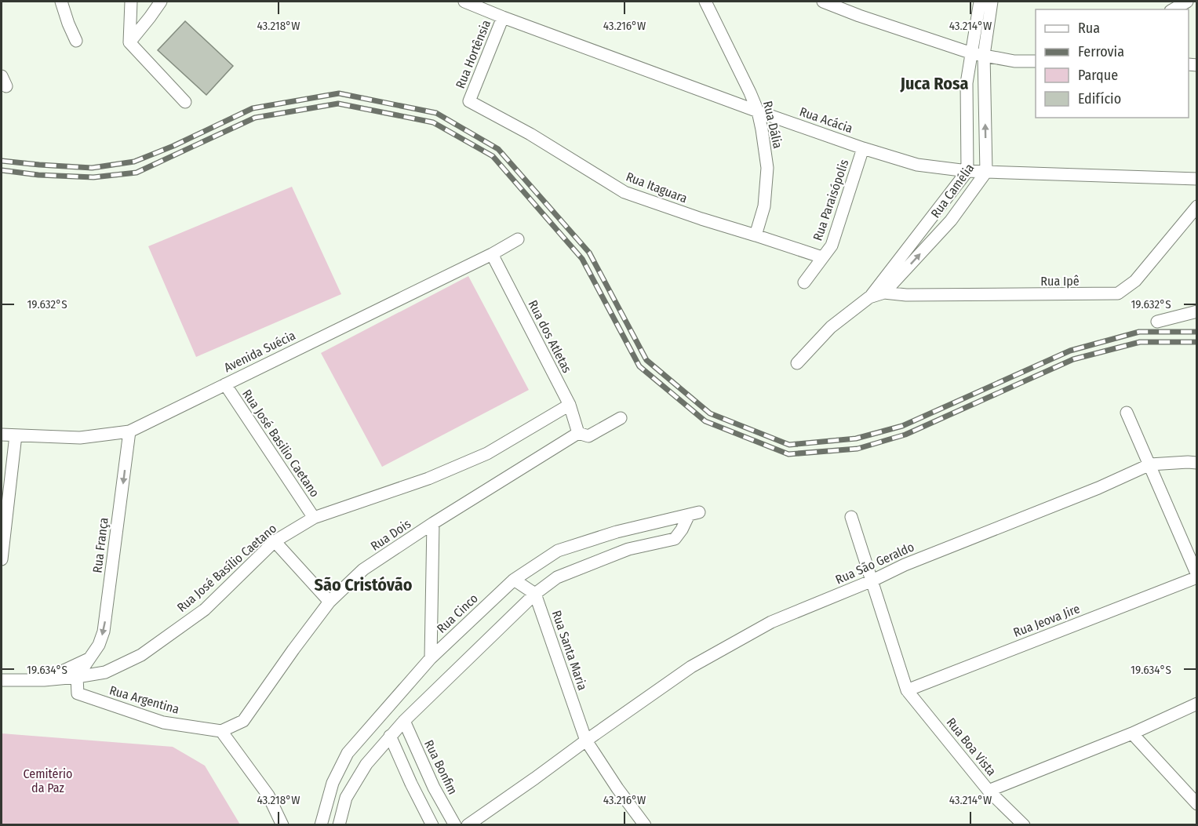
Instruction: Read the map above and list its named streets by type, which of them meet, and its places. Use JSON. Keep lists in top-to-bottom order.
{
  "streets": {
    "street": [
      "Rua Hortênsia",
      "Rua Acácia",
      "Rua Dália",
      "Rua Itaguara",
      "Rua Camélia",
      "Rua Paraisópolis",
      "Rua Ipê",
      "Rua dos Atletas",
      "Avenida Suécia",
      "Rua José Basilio Caetano",
      "Rua Dois",
      "Rua França",
      "Rua São Geraldo",
      "Rua José Basílio Caetano",
      "Rua Cinco",
      "Rua Jeova Jire",
      "Rua Santa Maria",
      "Rua Argentina",
      "Rua Boa Vista",
      "Rua Bonfim"
    ]
  },
  "crossings": [
    ["Rua Hortênsia", "Rua Acácia"],
    ["Rua Hortênsia", "Rua Itaguara"],
    ["Rua Acácia", "Rua Dália"],
    ["Rua Acácia", "Rua Camélia"],
    ["Rua Acácia", "Rua Paraisópolis"],
    ["Rua Dália", "Rua Itaguara"],
    ["Rua Itaguara", "Rua Paraisópolis"],
    ["Rua Camélia", "Rua Ipê"],
    ["Rua dos Atletas", "Avenida Suécia"],
    ["Rua dos Atletas", "Rua Dois"],
    ["Rua dos Atletas", "Rua José Basílio Caetano"],
    ["Avenida Suécia", "Rua José Basilio Caetano"],
    ["Avenida Suécia", "Rua França"],
    ["Rua José Basilio Caetano", "Rua José Basílio Caetano"],
    ["Rua Dois", "Rua Argentina"],
    ["Rua França", "Rua José Basílio Caetano"],
    ["Rua França", "Rua Argentina"],
    ["Rua São Geraldo", "Rua Jeova Jire"],
    ["Rua São Geraldo", "Rua Santa Maria"],
    ["Rua São Geraldo", "Rua Boa Vista"],
    ["Rua José Basílio Caetano", "Rua Argentina"],
    ["Rua Cinco", "Rua Santa Maria"],
    ["Rua Cinco", "Rua Bonfim"],
    ["Rua Jeova Jire", "Rua Boa Vista"]
  ],
  "one_way": ["Rua França"],
  "districts": ["Juca Rosa", "São Cristóvão"],
  "parks": ["Cemitério da Paz"],
  "legend": [
    "Rua",
    "Ferrovia",
    "Parque",
    "Edifício"
  ],
  "coordinates": [
    "43.218°W",
    "43.216°W",
    "43.214°W",
    "19.632°S",
    "19.634°S"
  ]
}
